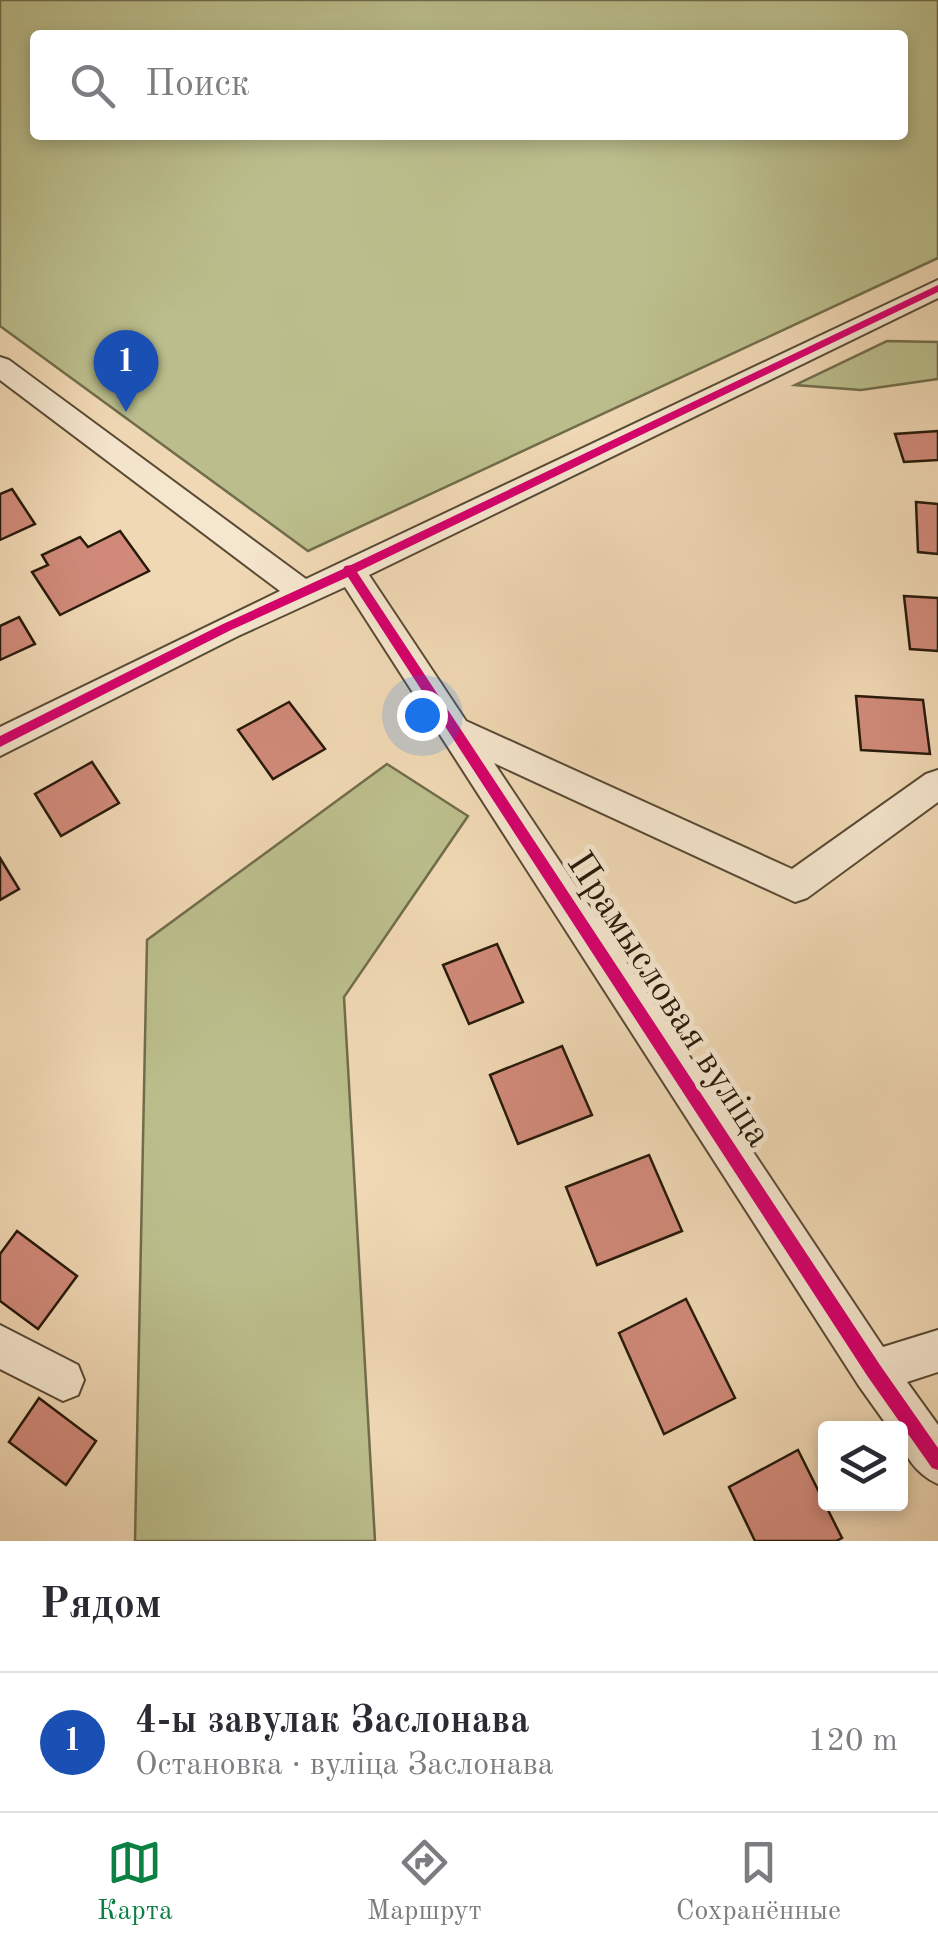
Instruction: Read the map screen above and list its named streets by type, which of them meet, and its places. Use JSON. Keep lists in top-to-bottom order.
{
  "streets": {
    "street": ["Прамысловая вуліца"]
  },
  "page": {
    "search": "Поиск",
    "pins": "1",
    "heading": "Рядом",
    "list": [
      {
        "mark": "1",
        "name": "4-ы завулак Заслонава",
        "note": "Остановка · вуліца Заслонава",
        "value": "120 m"
      }
    ],
    "nav": ["Карта", "Маршрут", "Сохранённые"]
  }
}
